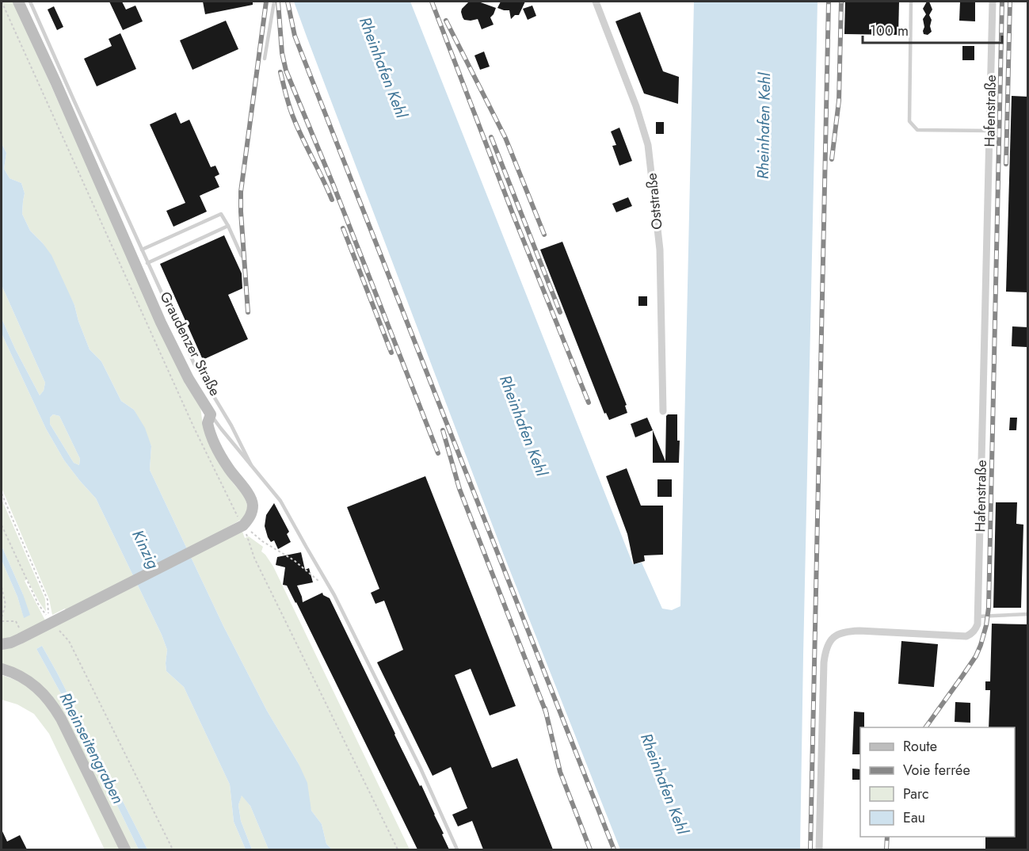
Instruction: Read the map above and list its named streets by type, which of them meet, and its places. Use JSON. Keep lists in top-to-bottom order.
{
  "streets": {
    "street": ["Hafenstraße", "Oststraße", "Graudenzer Straße"]
  },
  "water": ["Rheinhafen Kehl", "Kinzig", "Rheinseitengraben"],
  "legend": [
    "Route",
    "Voie ferrée",
    "Parc",
    "Eau"
  ],
  "scale_bar": "100 m"
}
